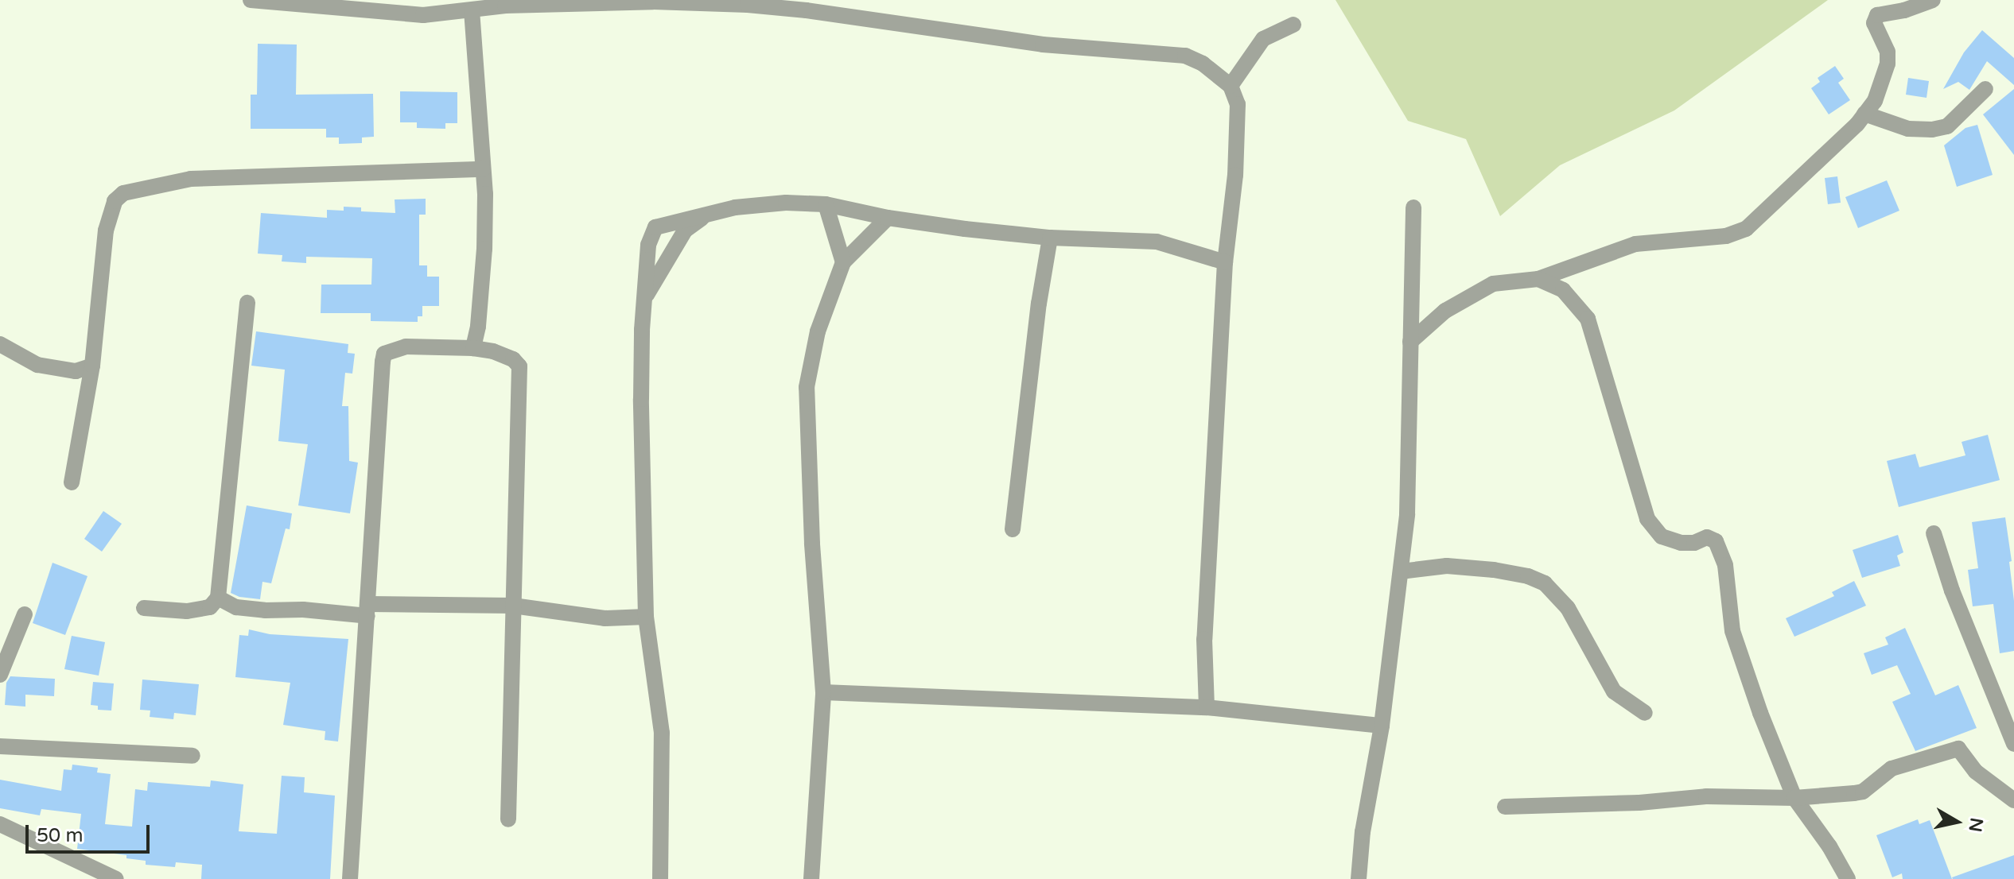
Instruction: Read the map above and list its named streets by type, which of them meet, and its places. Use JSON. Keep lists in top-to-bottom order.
{
  "scale_bar": "50 m",
  "north": "right"
}
